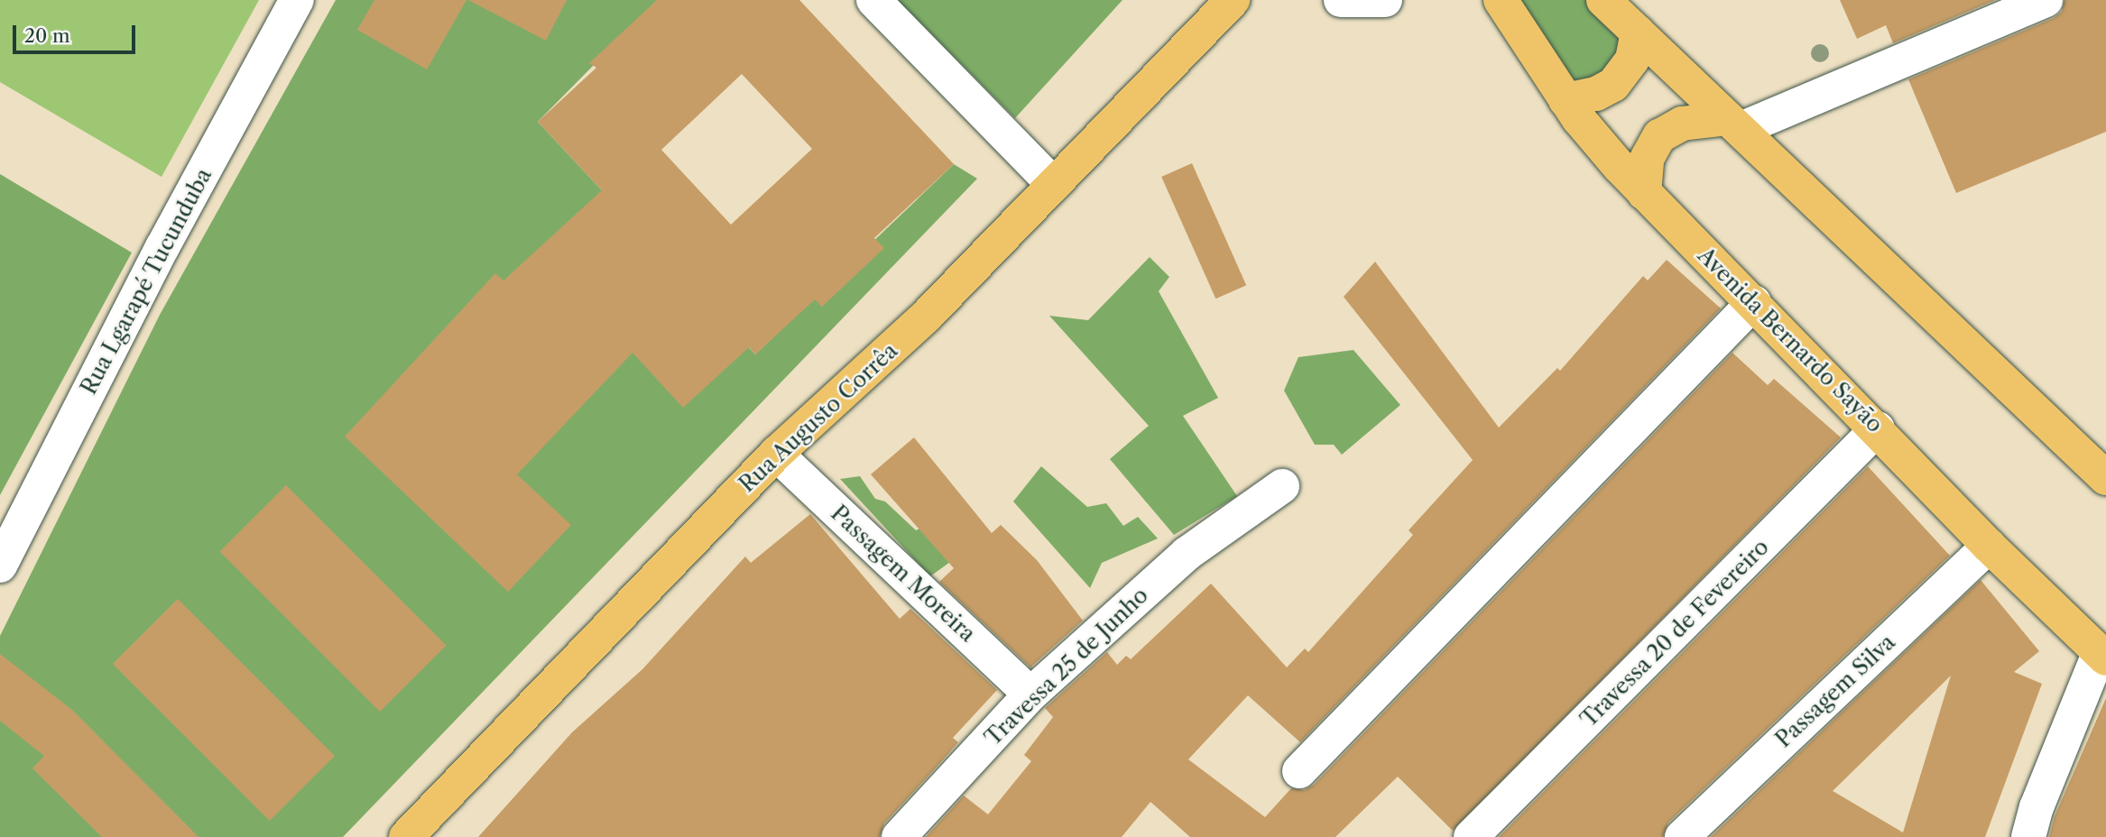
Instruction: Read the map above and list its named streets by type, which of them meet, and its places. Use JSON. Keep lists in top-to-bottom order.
{
  "streets": {
    "main road": ["Avenida Bernardo Sayão", "Rua Augusto Corrêa"],
    "street": [
      "Rua Lgarapé Tucunduba",
      "Passagem Moreira",
      "Travessa 20 de Fevereiro",
      "Travessa 25 de Junho",
      "Passagem Silva"
    ]
  },
  "crossings": [
    ["Avenida Bernardo Sayão", "Travessa 20 de Fevereiro"],
    ["Avenida Bernardo Sayão", "Passagem Silva"],
    ["Rua Augusto Corrêa", "Passagem Moreira"],
    ["Passagem Moreira", "Travessa 25 de Junho"]
  ],
  "scale_bar": "20 m"
}
